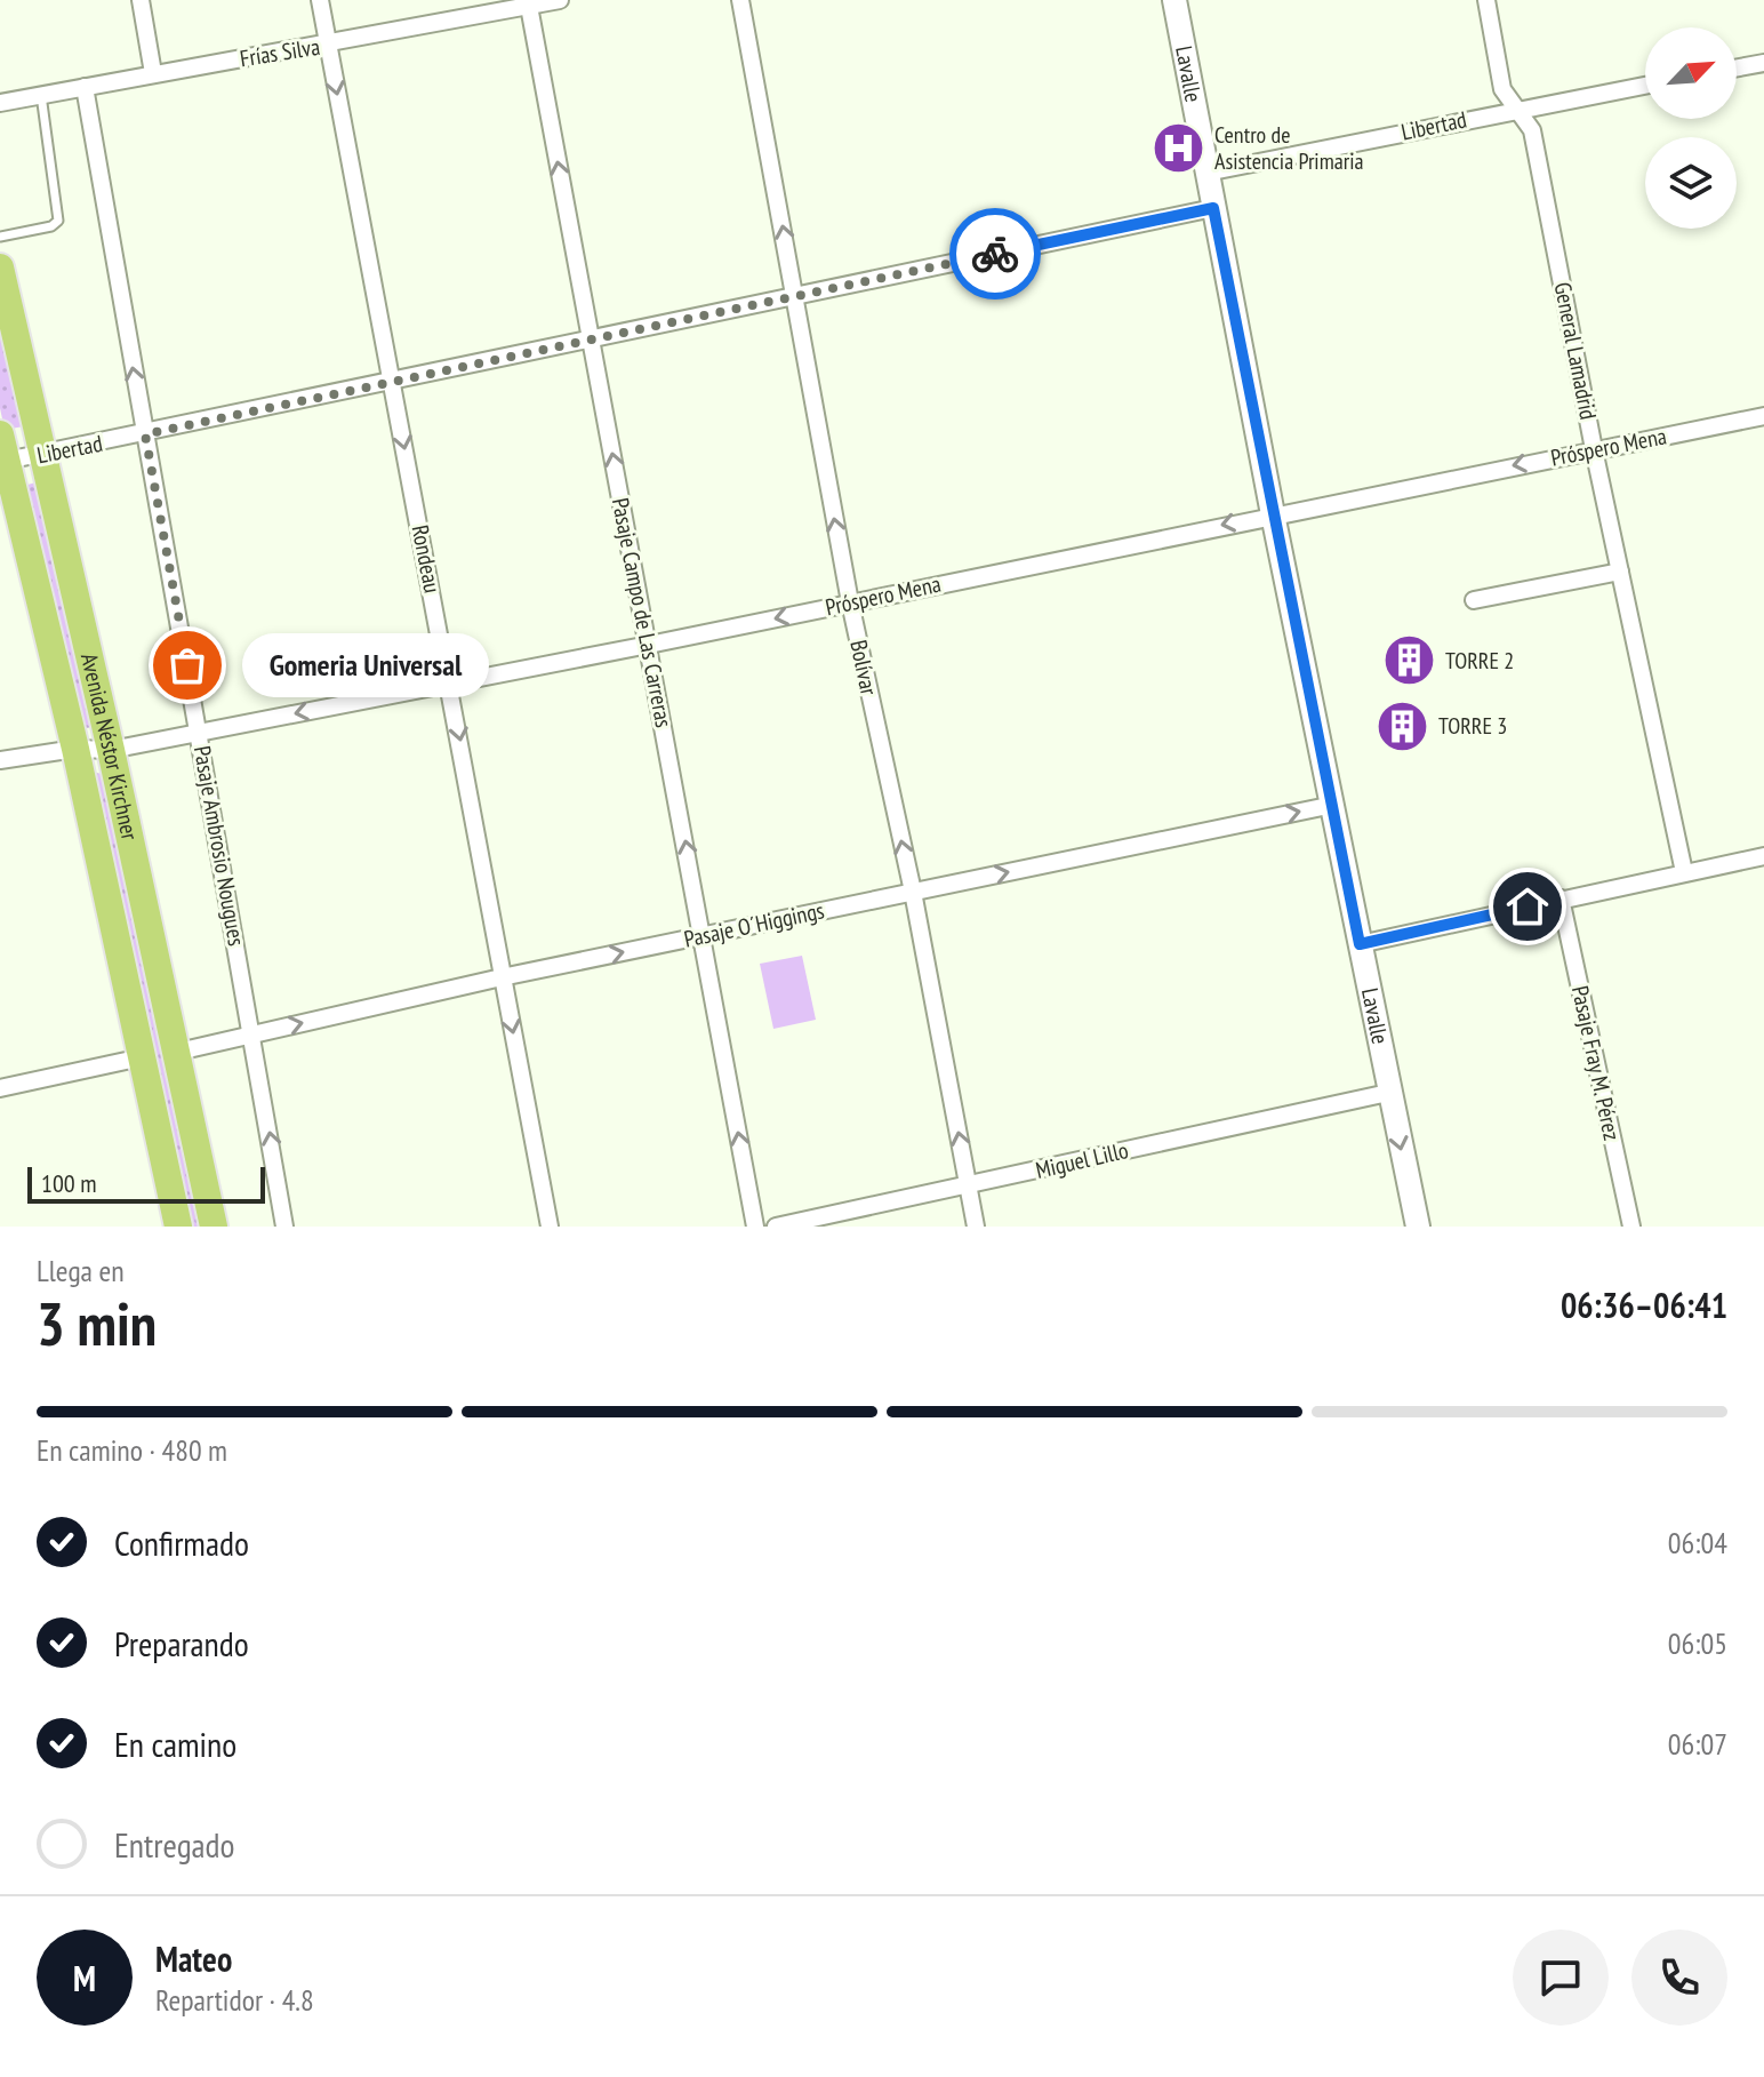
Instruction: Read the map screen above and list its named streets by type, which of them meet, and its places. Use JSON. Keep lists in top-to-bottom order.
{
  "streets": {
    "main road": ["Avenida Néstor Kirchner"],
    "street": [
      "Frías Silva",
      "Lavalle",
      "Libertad",
      "General Lamadrid",
      "Próspero Mena",
      "Rondeau",
      "Pasaje Campo de Las Carreras",
      "Bolívar",
      "Pasaje Ambrosio Nougues",
      "Pasaje O´Higgings",
      "Pasaje Fray M. Pérez",
      "Miguel Lillo"
    ]
  },
  "crossings": [
    ["Frías Silva", "Rondeau"],
    ["Frías Silva", "Pasaje Campo de Las Carreras"],
    ["Frías Silva", "Pasaje Ambrosio Nougues"],
    ["Lavalle", "Libertad"],
    ["Lavalle", "Próspero Mena"],
    ["Lavalle", "Pasaje O´Higgings"],
    ["Lavalle", "Miguel Lillo"],
    ["Libertad", "General Lamadrid"],
    ["Libertad", "Rondeau"],
    ["Libertad", "Pasaje Campo de Las Carreras"],
    ["Libertad", "Bolívar"],
    ["Libertad", "Avenida Néstor Kirchner"],
    ["Libertad", "Pasaje Ambrosio Nougues"],
    ["General Lamadrid", "Próspero Mena"],
    ["Próspero Mena", "Rondeau"],
    ["Próspero Mena", "Pasaje Campo de Las Carreras"],
    ["Próspero Mena", "Bolívar"],
    ["Próspero Mena", "Avenida Néstor Kirchner"],
    ["Próspero Mena", "Pasaje Ambrosio Nougues"],
    ["Rondeau", "Pasaje O´Higgings"],
    ["Pasaje Campo de Las Carreras", "Pasaje O´Higgings"],
    ["Bolívar", "Pasaje O´Higgings"],
    ["Bolívar", "Miguel Lillo"],
    ["Avenida Néstor Kirchner", "Pasaje O´Higgings"],
    ["Pasaje Ambrosio Nougues", "Pasaje O´Higgings"]
  ],
  "one_way": [
    "Próspero Mena",
    "Rondeau",
    "Pasaje Campo de Las Carreras",
    "Bolívar",
    "Pasaje Ambrosio Nougues",
    "Pasaje O´Higgings"
  ],
  "places": {
    "hospital": ["Centro de Asistencia Primaria"],
    "building": ["TORRE 2", "TORRE 3"],
    "other": ["Gomeria Universal"]
  },
  "scale_bar": "100 m",
  "north": "top right",
  "page": {
    "bubble": "Gomeria Universal",
    "scale": "100 m",
    "heading": ["3 min", "Llega en", "06:36–06:41"],
    "panel": ["Mateo", "Repartidor · 4.8"],
    "bar": "En camino · 480 m",
    "list": [
      ["Confirmado", "06:04"],
      ["Preparando", "06:05"],
      ["En camino", "06:07"],
      "Entregado"
    ],
    "round": "M"
  }
}
